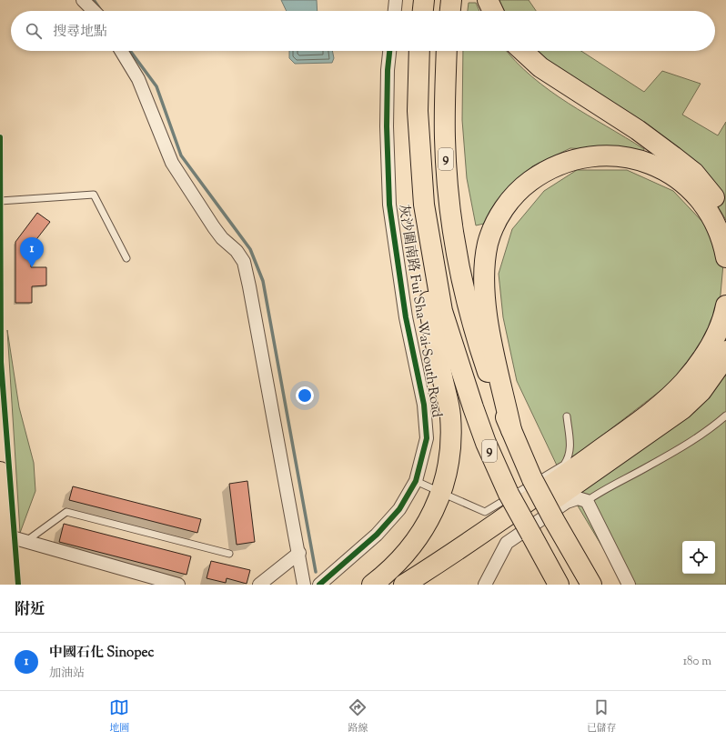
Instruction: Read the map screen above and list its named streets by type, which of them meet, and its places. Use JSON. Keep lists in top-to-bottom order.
{
  "streets": {
    "main road": ["9"],
    "street": ["灰沙圍南路 Fui Sha Wai South Road"]
  },
  "page": {
    "search": "搜尋地點",
    "pins": "1",
    "heading": "附近",
    "list": [
      {
        "mark": "1",
        "name": "中國石化 Sinopec",
        "note": "加油站",
        "value": "180 m"
      }
    ],
    "nav": ["地圖", "路線", "已儲存"]
  }
}
